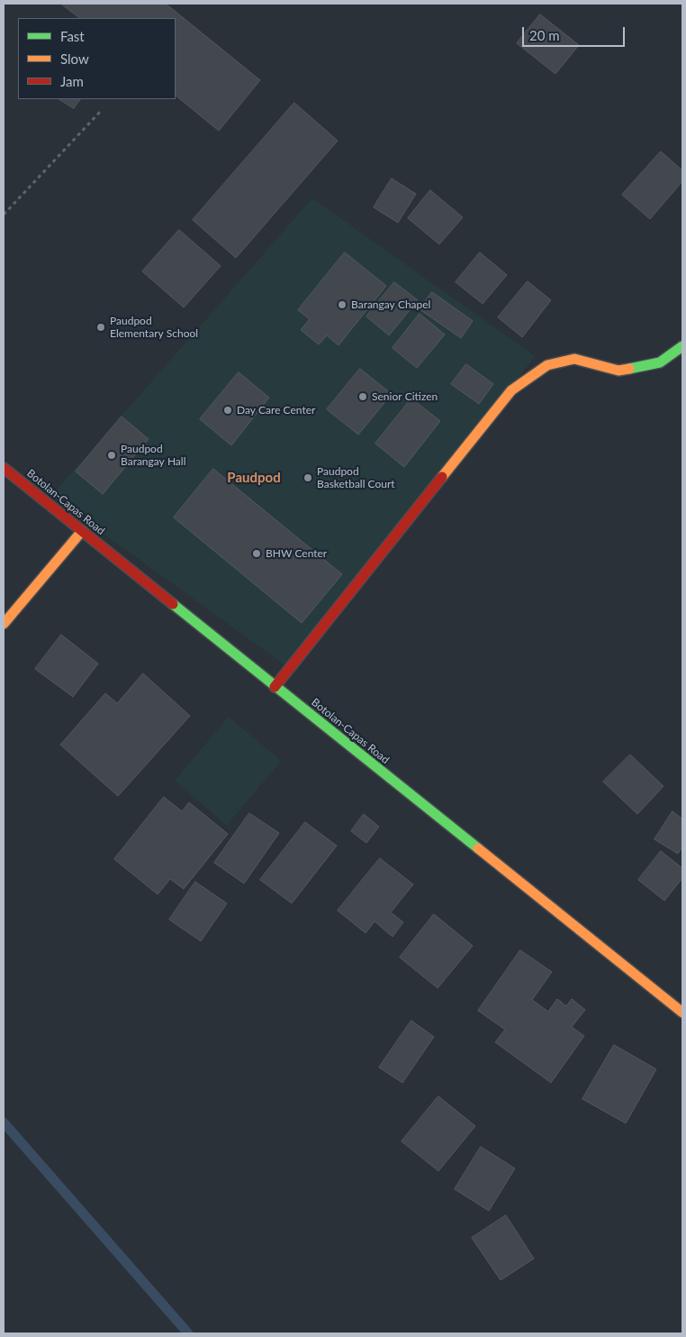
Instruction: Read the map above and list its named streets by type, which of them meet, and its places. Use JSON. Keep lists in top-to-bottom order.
{
  "streets": {
    "main road": ["Botolan-Capas Road"]
  },
  "districts": ["Paudpod"],
  "places": [
    "Barangay Chapel",
    "Paudpod Elementary School",
    "Senior Citizen",
    "Day Care Center",
    "Paudpod Barangay Hall",
    "Paudpod Basketball Court",
    "BHW Center"
  ],
  "legend": ["Fast", "Slow", "Jam"],
  "scale_bar": "20 m"
}
